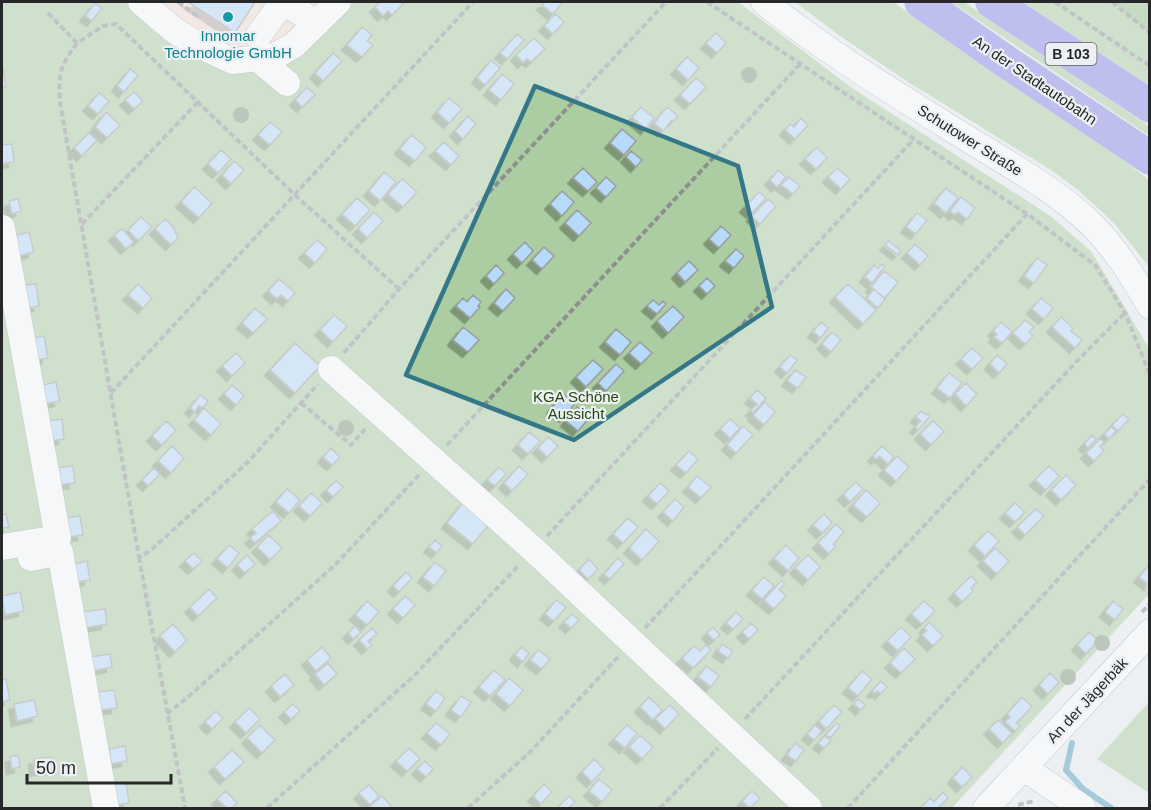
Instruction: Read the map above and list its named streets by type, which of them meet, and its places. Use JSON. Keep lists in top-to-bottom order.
{
  "streets": {
    "highway": ["B 103", "An der Stadtautobahn"],
    "street": ["Schutower Straße", "An der Jägerbäk"]
  },
  "parks": ["KGA Schöne Aussicht"],
  "places": ["Innomar Technologie GmbH"],
  "scale_bar": "50 m"
}
